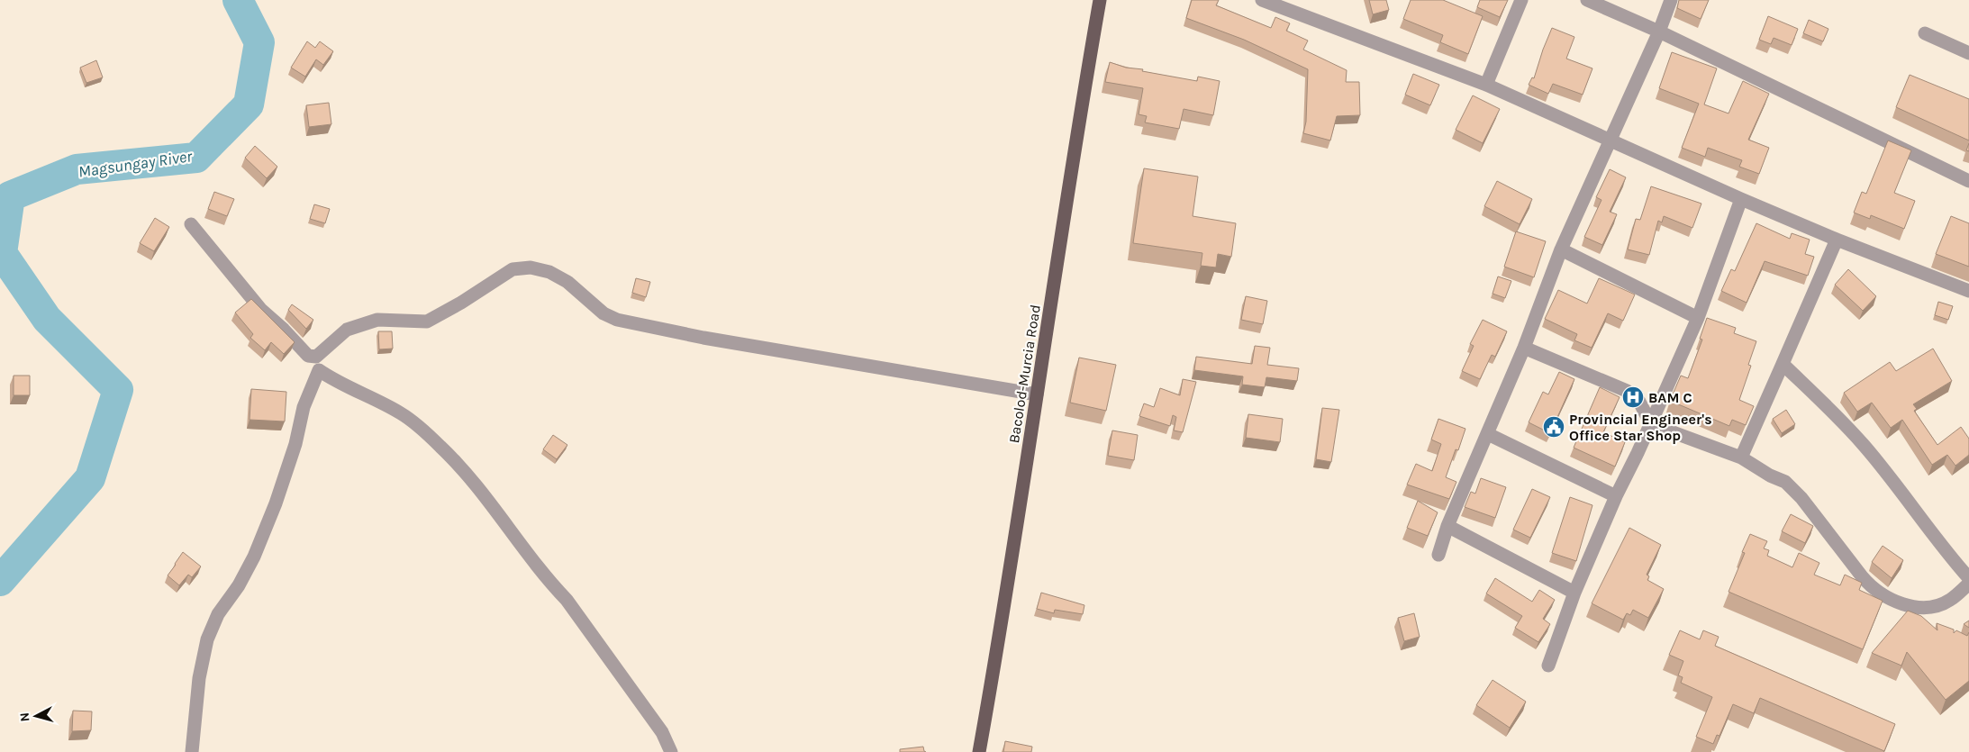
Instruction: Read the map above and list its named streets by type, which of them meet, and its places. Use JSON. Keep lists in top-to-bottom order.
{
  "streets": {
    "main road": ["Bacolod-Murcia Road"]
  },
  "water": ["Magsungay River"],
  "places": {
    "hospital": ["BAM C"],
    "public building": ["Provincial Engineer's Office Star Shop"]
  },
  "north": "left"
}
